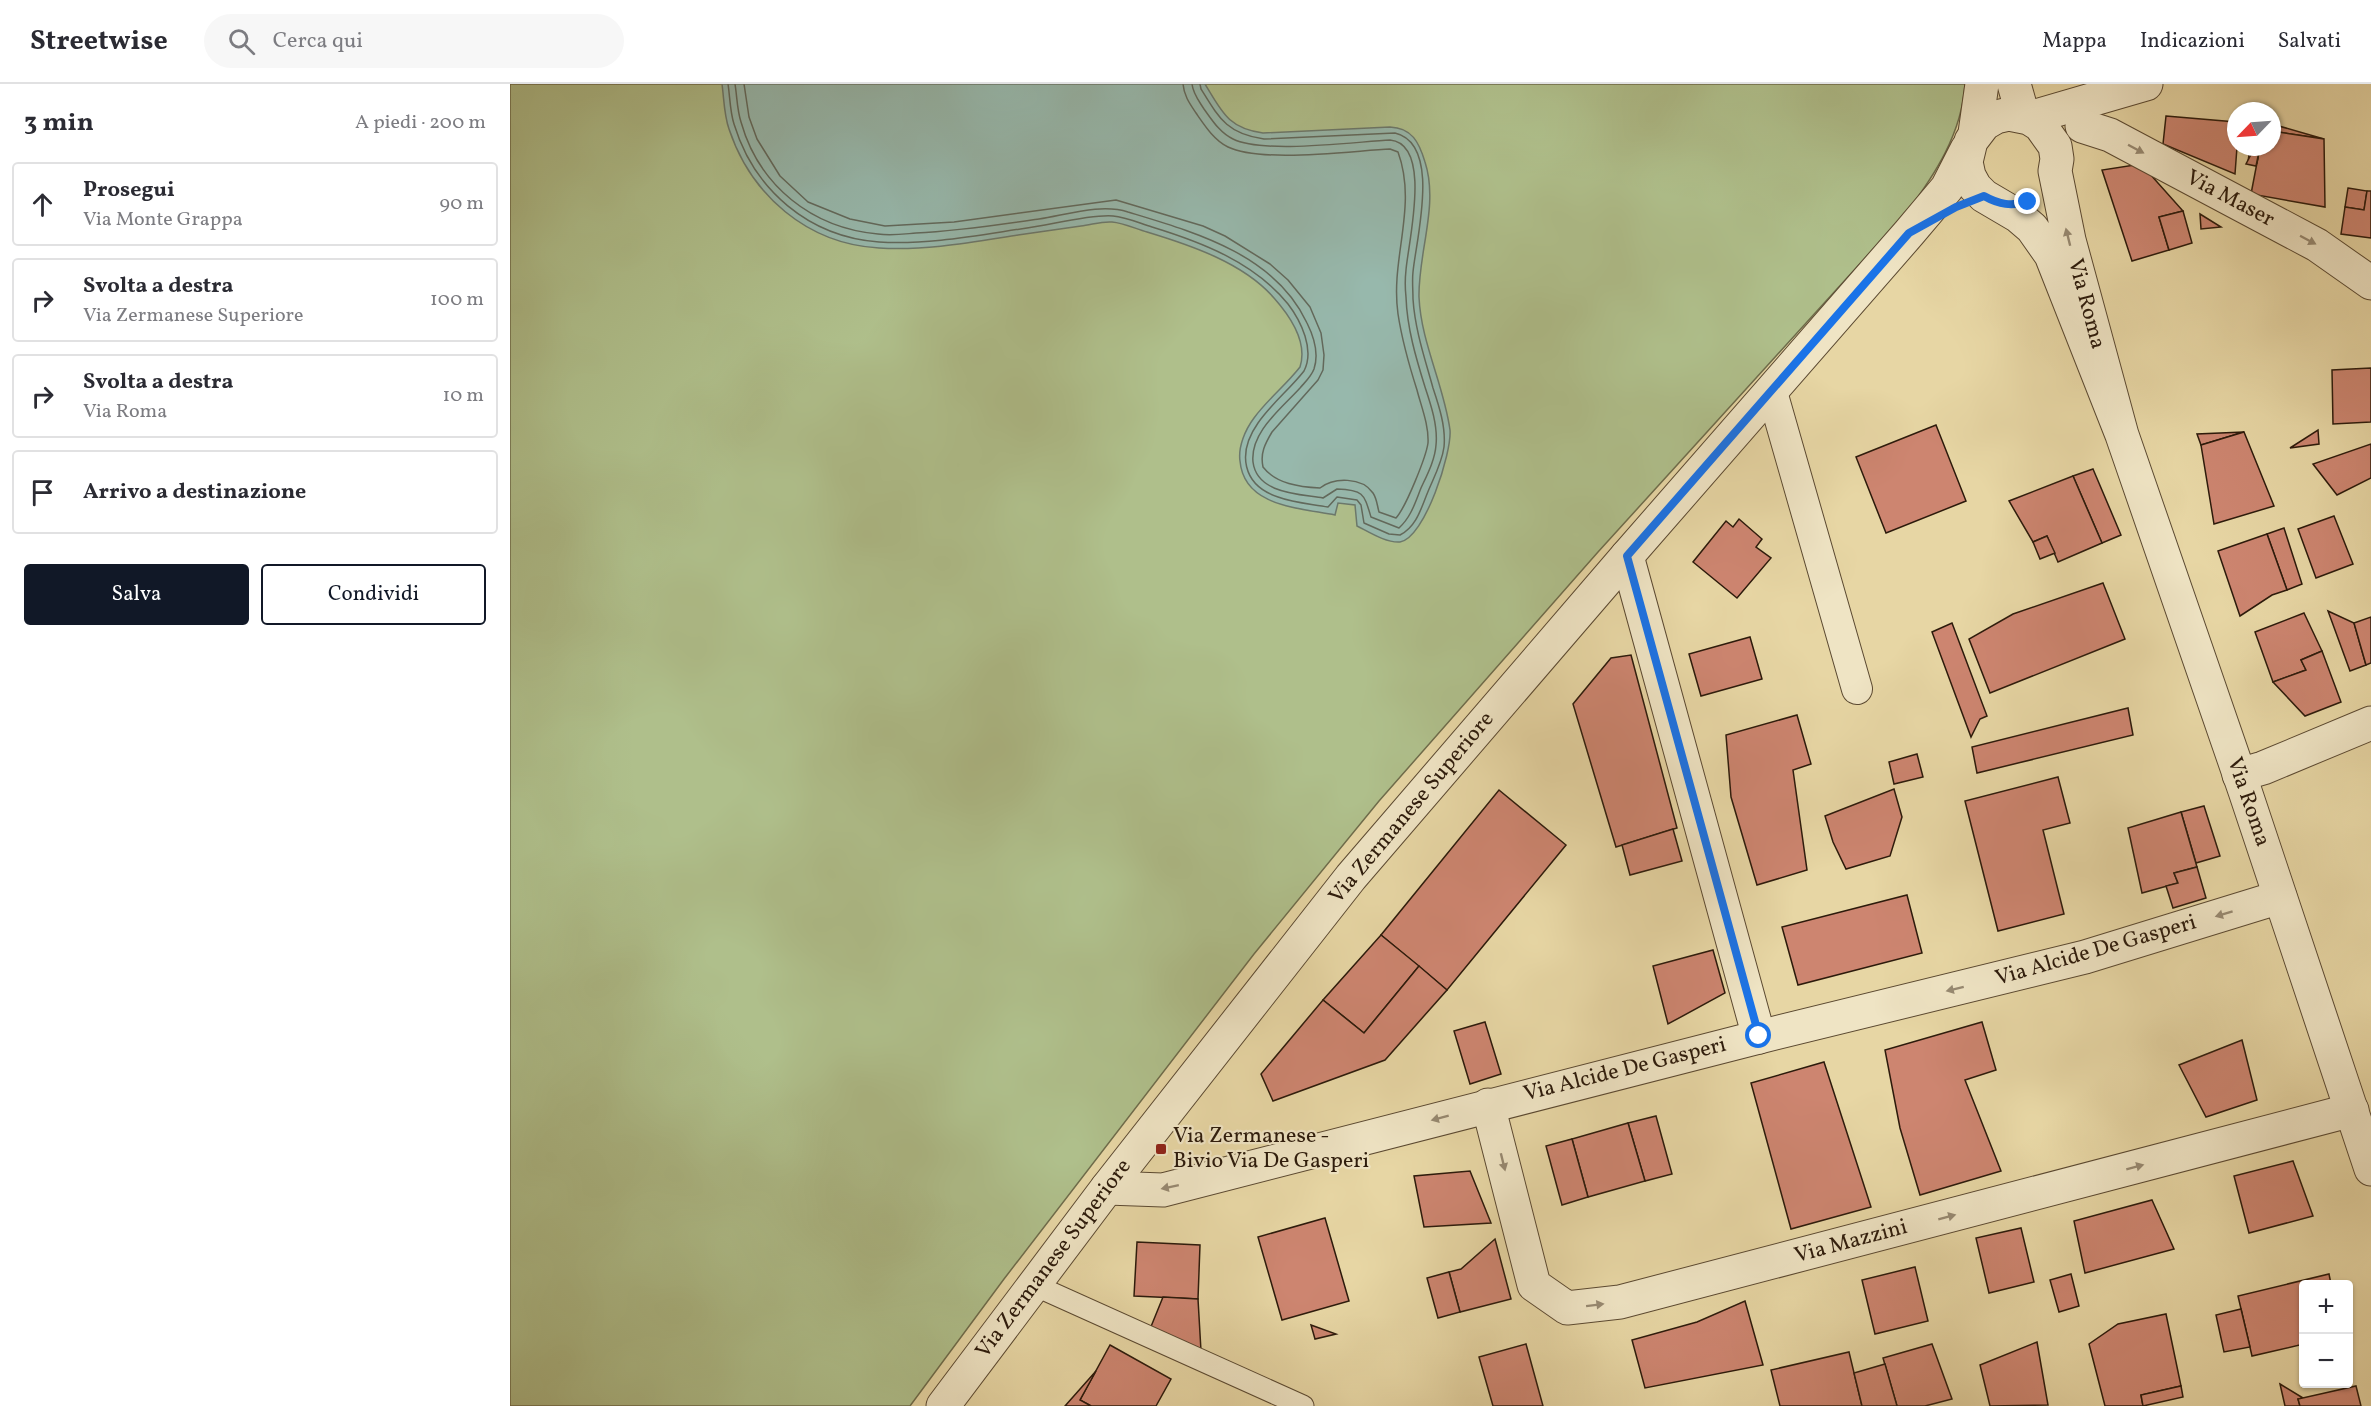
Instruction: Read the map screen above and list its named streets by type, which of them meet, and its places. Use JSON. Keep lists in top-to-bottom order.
{
  "streets": {
    "street": [
      "Via Maser",
      "Via Roma",
      "Via Zermanese Superiore",
      "Via Alcide De Gasperi",
      "Via Mazzini"
    ]
  },
  "crossings": [
    ["Via Roma", "Via Zermanese Superiore"],
    ["Via Roma", "Via Alcide De Gasperi"],
    ["Via Roma", "Via Mazzini"],
    ["Via Zermanese Superiore", "Via Alcide De Gasperi"],
    ["Via Alcide De Gasperi", "Via Mazzini"]
  ],
  "one_way": ["Via Maser", "Via Alcide De Gasperi", "Via Mazzini"],
  "places": {
    "transit": ["Via Zermanese - Bivio Via De Gasperi"]
  },
  "north": "bottom left",
  "page": {
    "header": "Streetwise",
    "search": "Cerca qui",
    "nav": ["Mappa", "Indicazioni", "Salvati"],
    "heading": ["3 min", "A piedi · 200 m"],
    "list": [
      ["Prosegui", "Via Monte Grappa", "90 m"],
      ["Svolta a destra", "Via Zermanese Superiore", "100 m"],
      ["Svolta a destra", "Via Roma", "10 m"],
      "Arrivo a destinazione"
    ],
    "buttons": ["Salva", "Condividi"],
    "map_buttons": ["+", "−"]
  }
}
